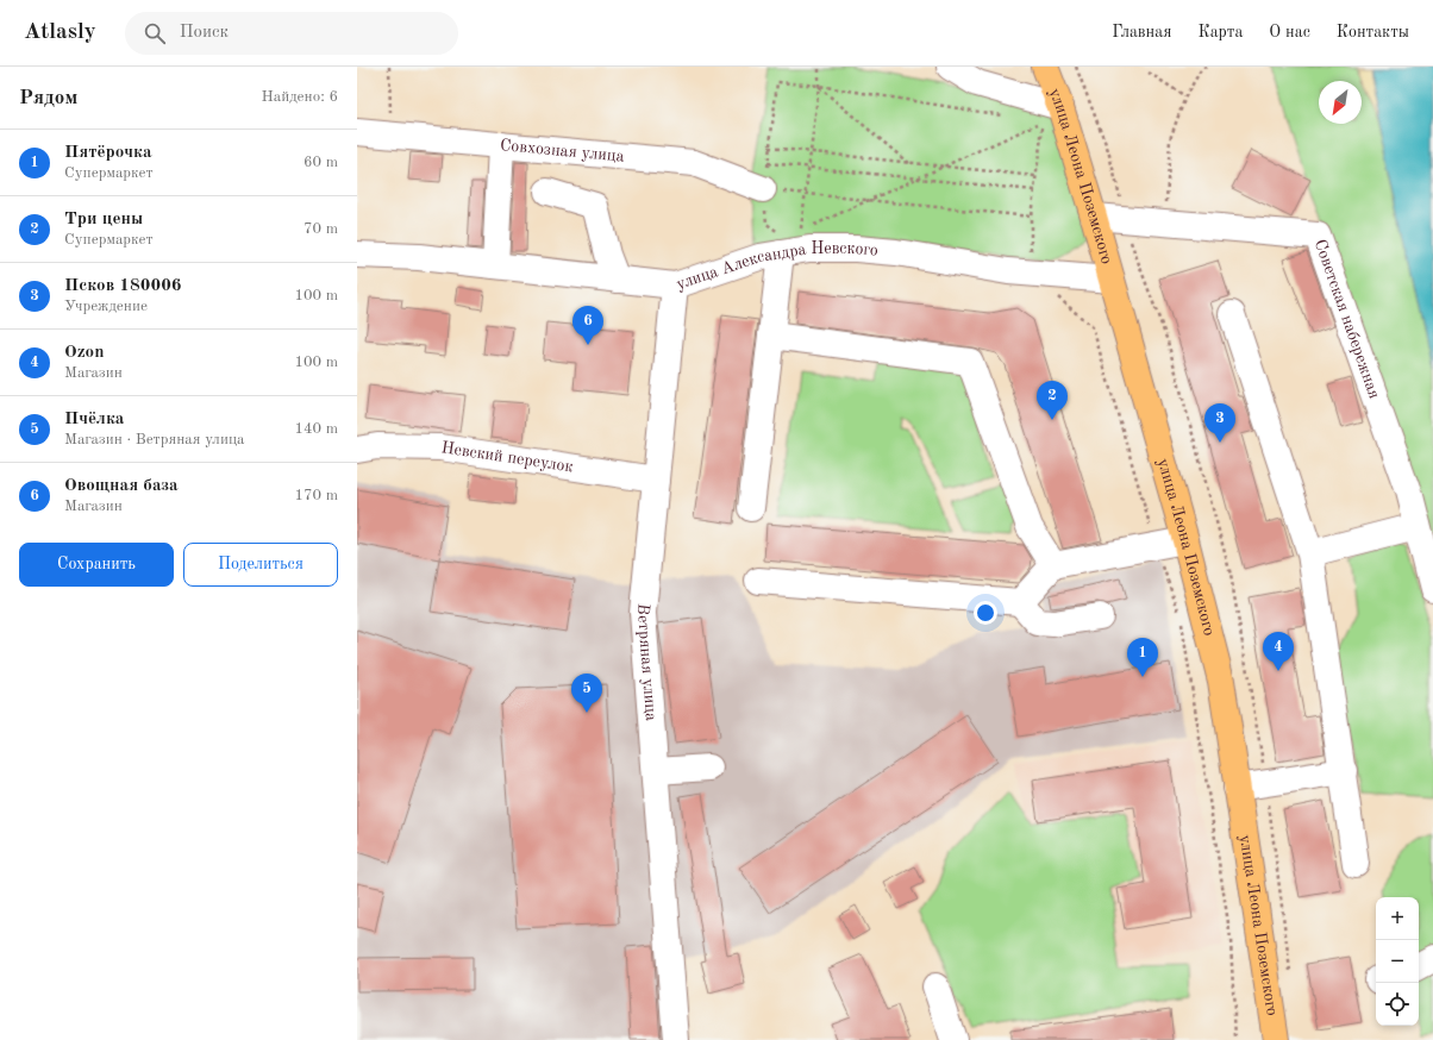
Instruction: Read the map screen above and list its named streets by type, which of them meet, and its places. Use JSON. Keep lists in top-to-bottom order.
{
  "streets": {
    "main road": ["улица Леона Поземского"],
    "street": [
      "Совхозная улица",
      "улица Александра Невского",
      "Советская набережная",
      "Невский переулок",
      "Ветряная улица"
    ]
  },
  "crossings": [
    ["улица Леона Поземского", "улица Александра Невского"],
    ["улица Леона Поземского", "Советская набережная"],
    ["улица Александра Невского", "Ветряная улица"],
    ["Невский переулок", "Ветряная улица"]
  ],
  "north": "bottom left",
  "page": {
    "header": "Atlasly",
    "search": "Поиск",
    "nav": [
      "Главная",
      "Карта",
      "О нас",
      "Контакты"
    ],
    "heading": ["Рядом", "Найдено: 6"],
    "list": [
      {
        "mark": "1",
        "name": "Пятёрочка",
        "note": "Супермаркет",
        "value": "60 m"
      },
      {
        "mark": "2",
        "name": "Три цены",
        "note": "Супермаркет",
        "value": "70 m"
      },
      {
        "mark": "3",
        "name": "Псков 180006",
        "note": "Учреждение",
        "value": "100 m"
      },
      {
        "mark": "4",
        "name": "Ozon",
        "note": "Магазин",
        "value": "100 m"
      },
      {
        "mark": "5",
        "name": "Пчёлка",
        "note": "Магазин · Ветряная улица",
        "value": "140 m"
      },
      {
        "mark": "6",
        "name": "Овощная база",
        "note": "Магазин",
        "value": "170 m"
      }
    ],
    "pins": [
      "6",
      "2",
      "3",
      "4",
      "1",
      "5"
    ],
    "buttons": ["Сохранить", "Поделиться"],
    "map_buttons": ["+", "−"]
  }
}
